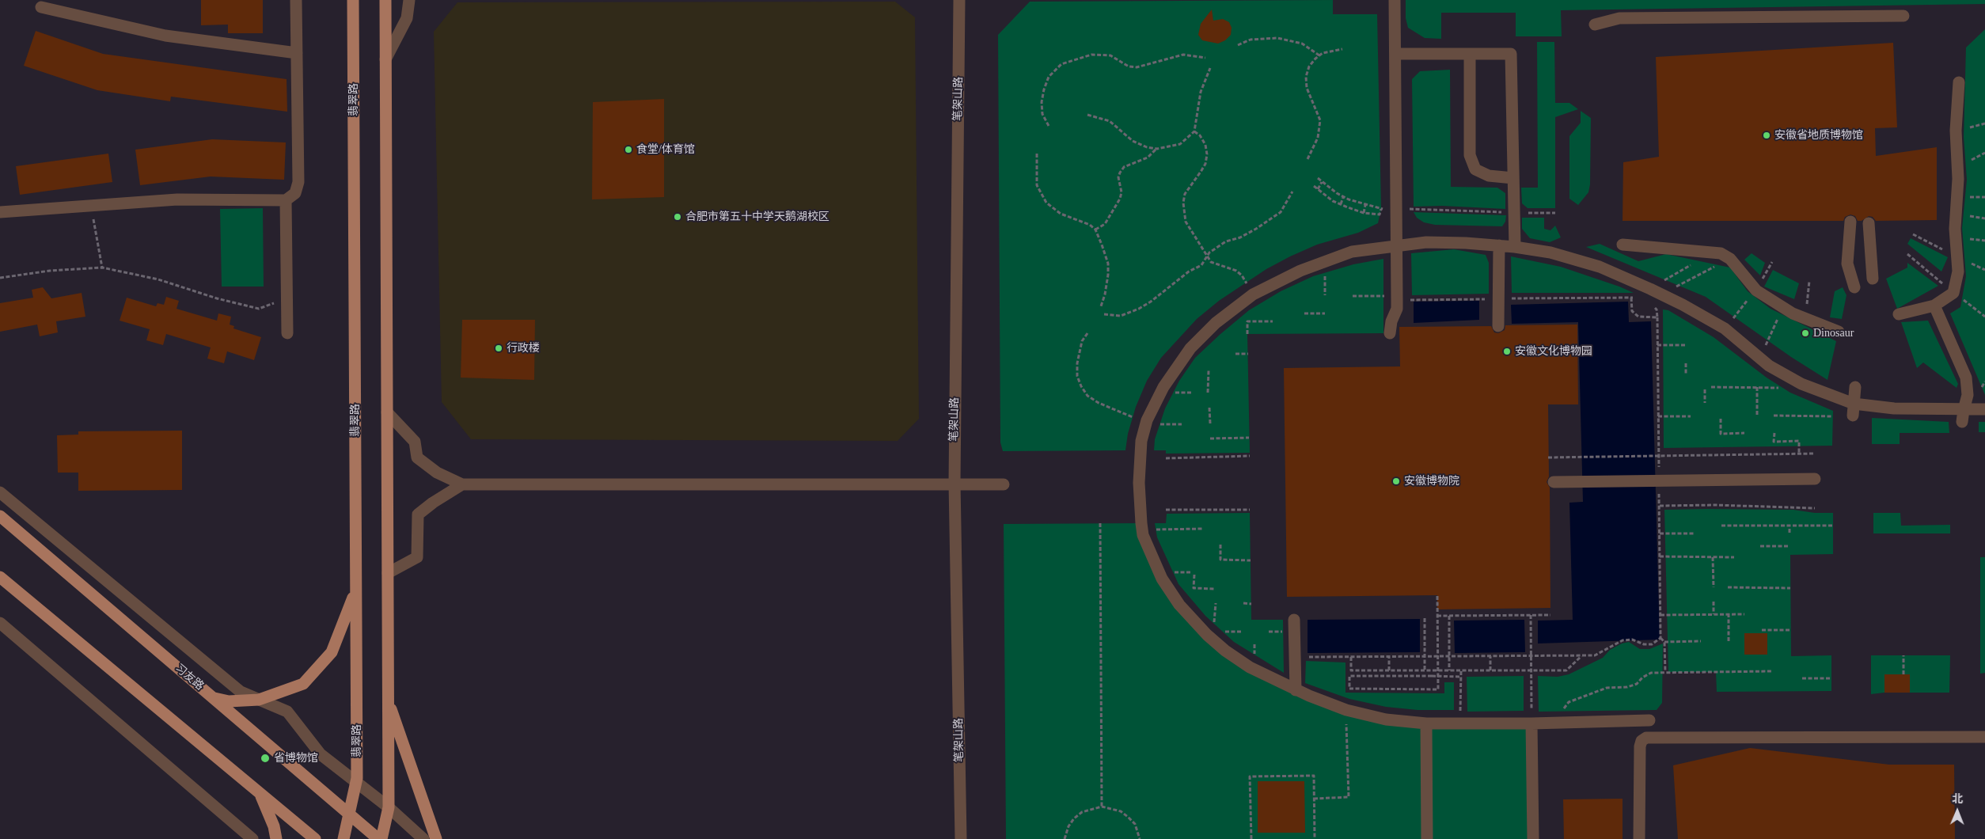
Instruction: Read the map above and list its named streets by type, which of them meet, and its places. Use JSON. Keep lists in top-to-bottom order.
{
  "streets": {
    "main road": ["翡翠路", "习友路"],
    "street": ["笔架山路"]
  },
  "crossings": [
    ["翡翠路", "习友路"]
  ],
  "places": [
    "安徽省地质博物馆",
    "食堂/体育馆",
    "合肥市第五十中学天鹅湖校区",
    "Dinosaur",
    "行政楼",
    "安徽文化博物园",
    "安徽博物院",
    "省博物馆"
  ],
  "north": "top"
}
